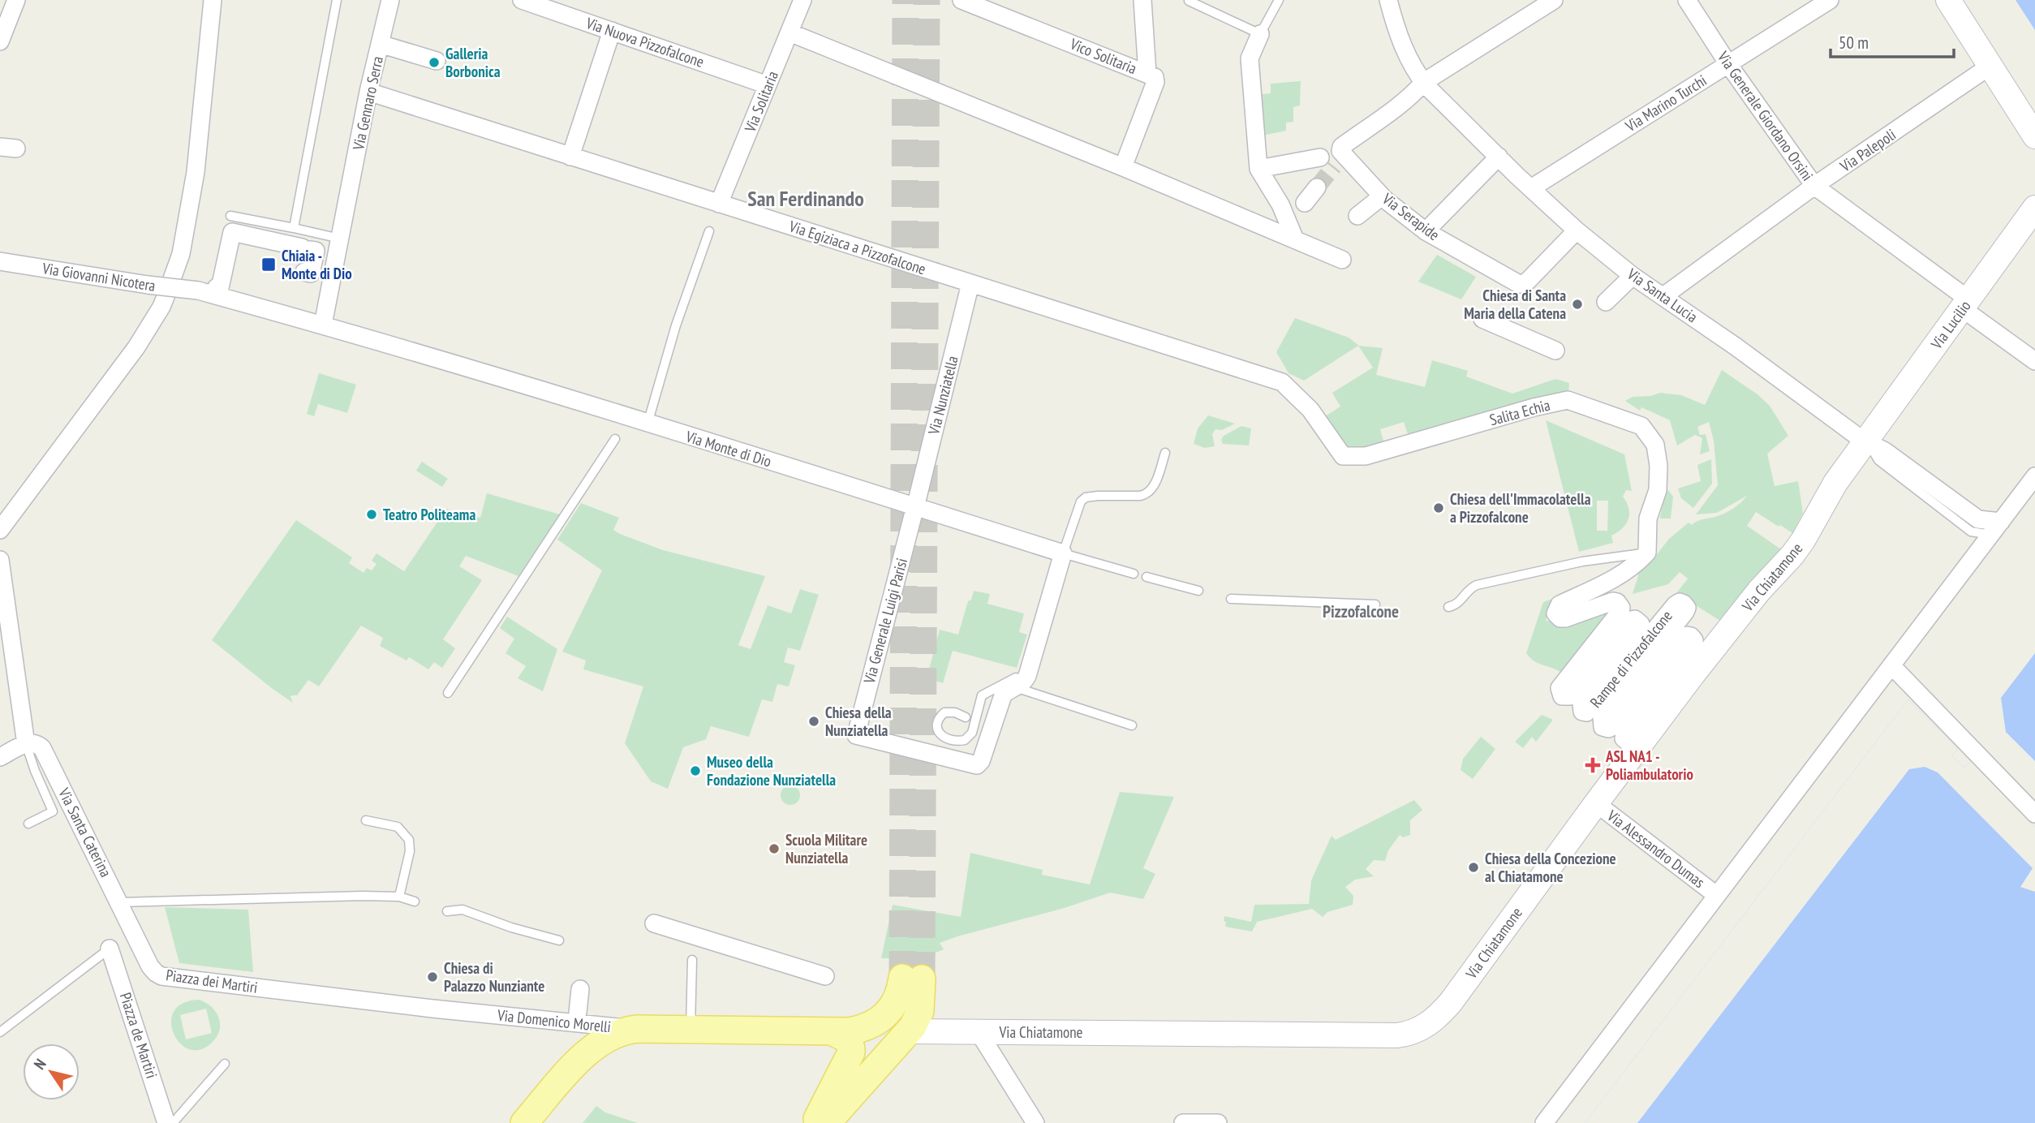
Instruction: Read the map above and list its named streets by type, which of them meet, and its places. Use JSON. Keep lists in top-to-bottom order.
{
  "streets": {
    "main road": ["Via Domenico Morelli"],
    "street": [
      "Via Nuova Pizzofalcone",
      "Vico Solitaria",
      "Via Solitaria",
      "Via Gennaro Serra",
      "Via Marino Turchi",
      "Via Generale Giordano Orsini",
      "Via Palepoli",
      "Via Serapide",
      "Via Egiziaca a Pizzofalcone",
      "Via Giovanni Nicotera",
      "Via Santa Lucia",
      "Via Lucilio",
      "Via Nunziatella",
      "Salita Echia",
      "Via Monte di Dio",
      "Via Chiatamone",
      "Via Generale Luigi Parisi",
      "Rampe di Pizzofalcone",
      "Via Santa Caterina",
      "Via Alessandro Dumas",
      "Piazza dei Martiri",
      "Piazza de Martiri"
    ]
  },
  "crossings": [
    ["Via Nuova Pizzofalcone", "Via Solitaria"],
    ["Via Solitaria", "Via Egiziaca a Pizzofalcone"],
    ["Via Gennaro Serra", "Via Egiziaca a Pizzofalcone"],
    ["Via Gennaro Serra", "Via Giovanni Nicotera"],
    ["Via Gennaro Serra", "Via Monte di Dio"],
    ["Via Marino Turchi", "Via Generale Giordano Orsini"],
    ["Via Marino Turchi", "Via Santa Lucia"],
    ["Via Generale Giordano Orsini", "Via Palepoli"],
    ["Via Generale Giordano Orsini", "Via Lucilio"],
    ["Via Palepoli", "Via Santa Lucia"],
    ["Via Serapide", "Via Santa Lucia"],
    ["Via Egiziaca a Pizzofalcone", "Via Nunziatella"],
    ["Via Egiziaca a Pizzofalcone", "Salita Echia"],
    ["Via Giovanni Nicotera", "Via Monte di Dio"],
    ["Via Santa Lucia", "Via Lucilio"],
    ["Via Santa Lucia", "Via Chiatamone"],
    ["Via Lucilio", "Via Chiatamone"],
    ["Via Nunziatella", "Via Monte di Dio"],
    ["Via Nunziatella", "Via Generale Luigi Parisi"],
    ["Salita Echia", "Rampe di Pizzofalcone"],
    ["Via Monte di Dio", "Via Generale Luigi Parisi"],
    ["Via Chiatamone", "Rampe di Pizzofalcone"],
    ["Via Chiatamone", "Via Alessandro Dumas"],
    ["Via Chiatamone", "Via Domenico Morelli"],
    ["Via Santa Caterina", "Piazza dei Martiri"],
    ["Piazza dei Martiri", "Via Domenico Morelli"]
  ],
  "districts": ["San Ferdinando", "Pizzofalcone"],
  "places": {
    "other": [
      "Galleria Borbonica",
      "Chiesa di Santa Maria della Catena",
      "Chiesa dell'Immacolatella a Pizzofalcone",
      "Teatro Politeama",
      "Chiesa della Nunziatella",
      "Museo della Fondazione Nunziatella",
      "Scuola Militare Nunziatella",
      "Chiesa della Concezione al Chiatamone",
      "Chiesa di Palazzo Nunziante"
    ],
    "transit": ["Chiaia - Monte di Dio"],
    "health": ["ASL NA1 - Poliambulatorio"]
  },
  "scale_bar": "50 m",
  "north": "top left"
}
